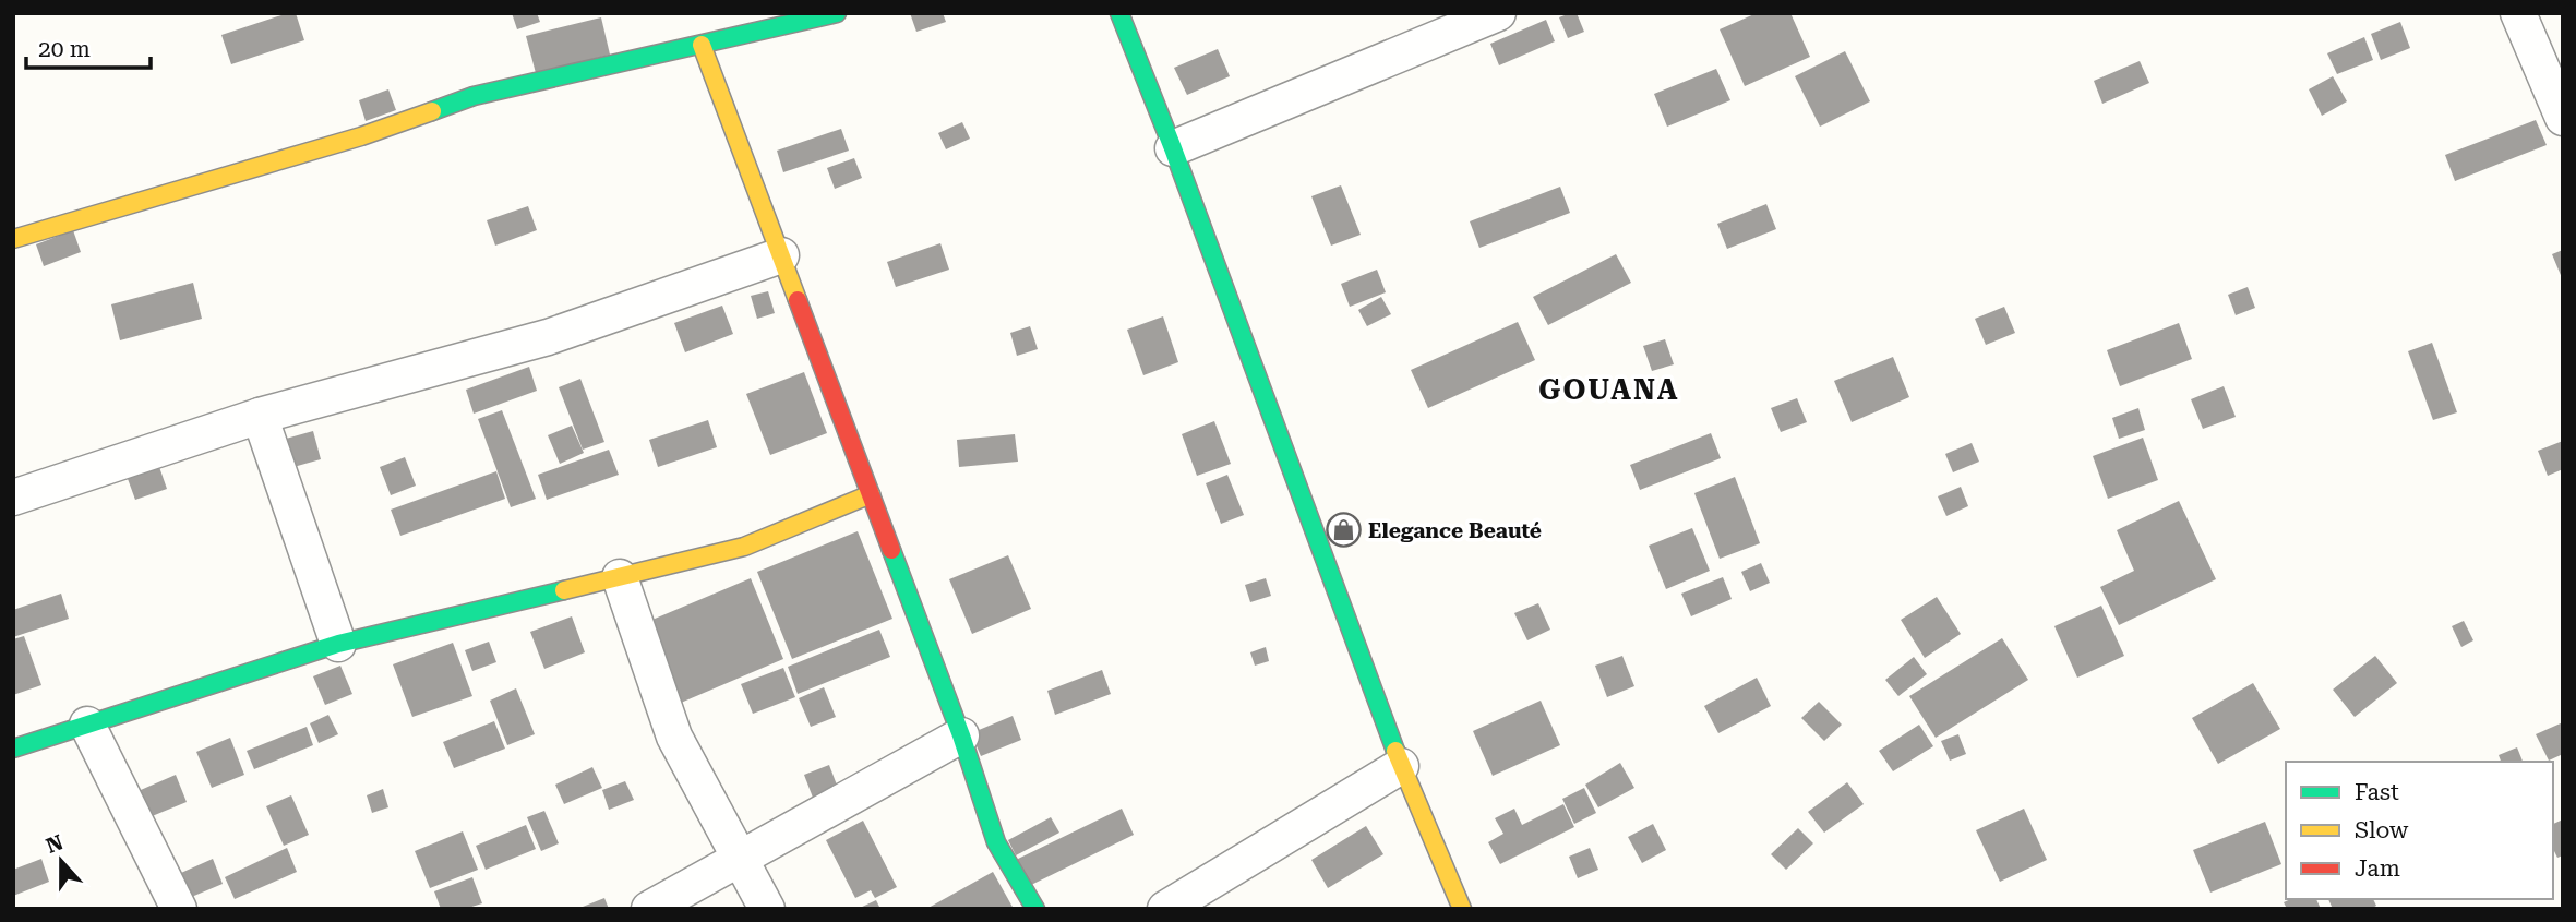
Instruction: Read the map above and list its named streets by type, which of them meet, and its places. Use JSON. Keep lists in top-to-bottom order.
{
  "districts": ["GOUANA"],
  "places": {
    "shop": ["Elegance Beauté"]
  },
  "legend": ["Fast", "Slow", "Jam"],
  "scale_bar": "20 m",
  "north": "top"
}
